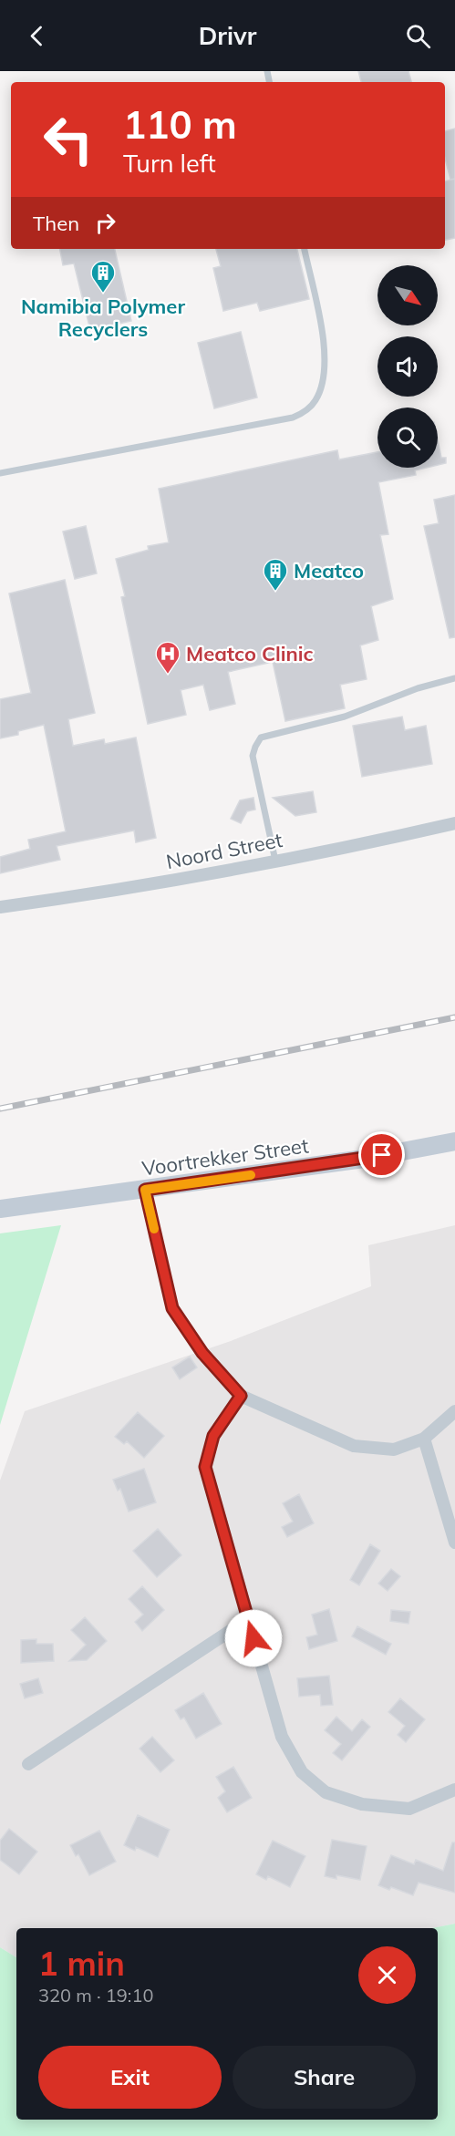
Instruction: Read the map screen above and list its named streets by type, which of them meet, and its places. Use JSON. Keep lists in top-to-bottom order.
{
  "streets": {
    "main road": ["Voortrekker Street"],
    "street": ["Noord Street"]
  },
  "places": {
    "building": ["Namibia Polymer Recyclers", "Meatco"],
    "hospital": ["Meatco Clinic"]
  },
  "north": "bottom right",
  "page": {
    "header": "Drivr",
    "turn": ["110 m", "Turn left"],
    "then": "Then",
    "heading": ["1 min", "320 m · 19:10"],
    "buttons": ["Exit", "Share"]
  }
}
